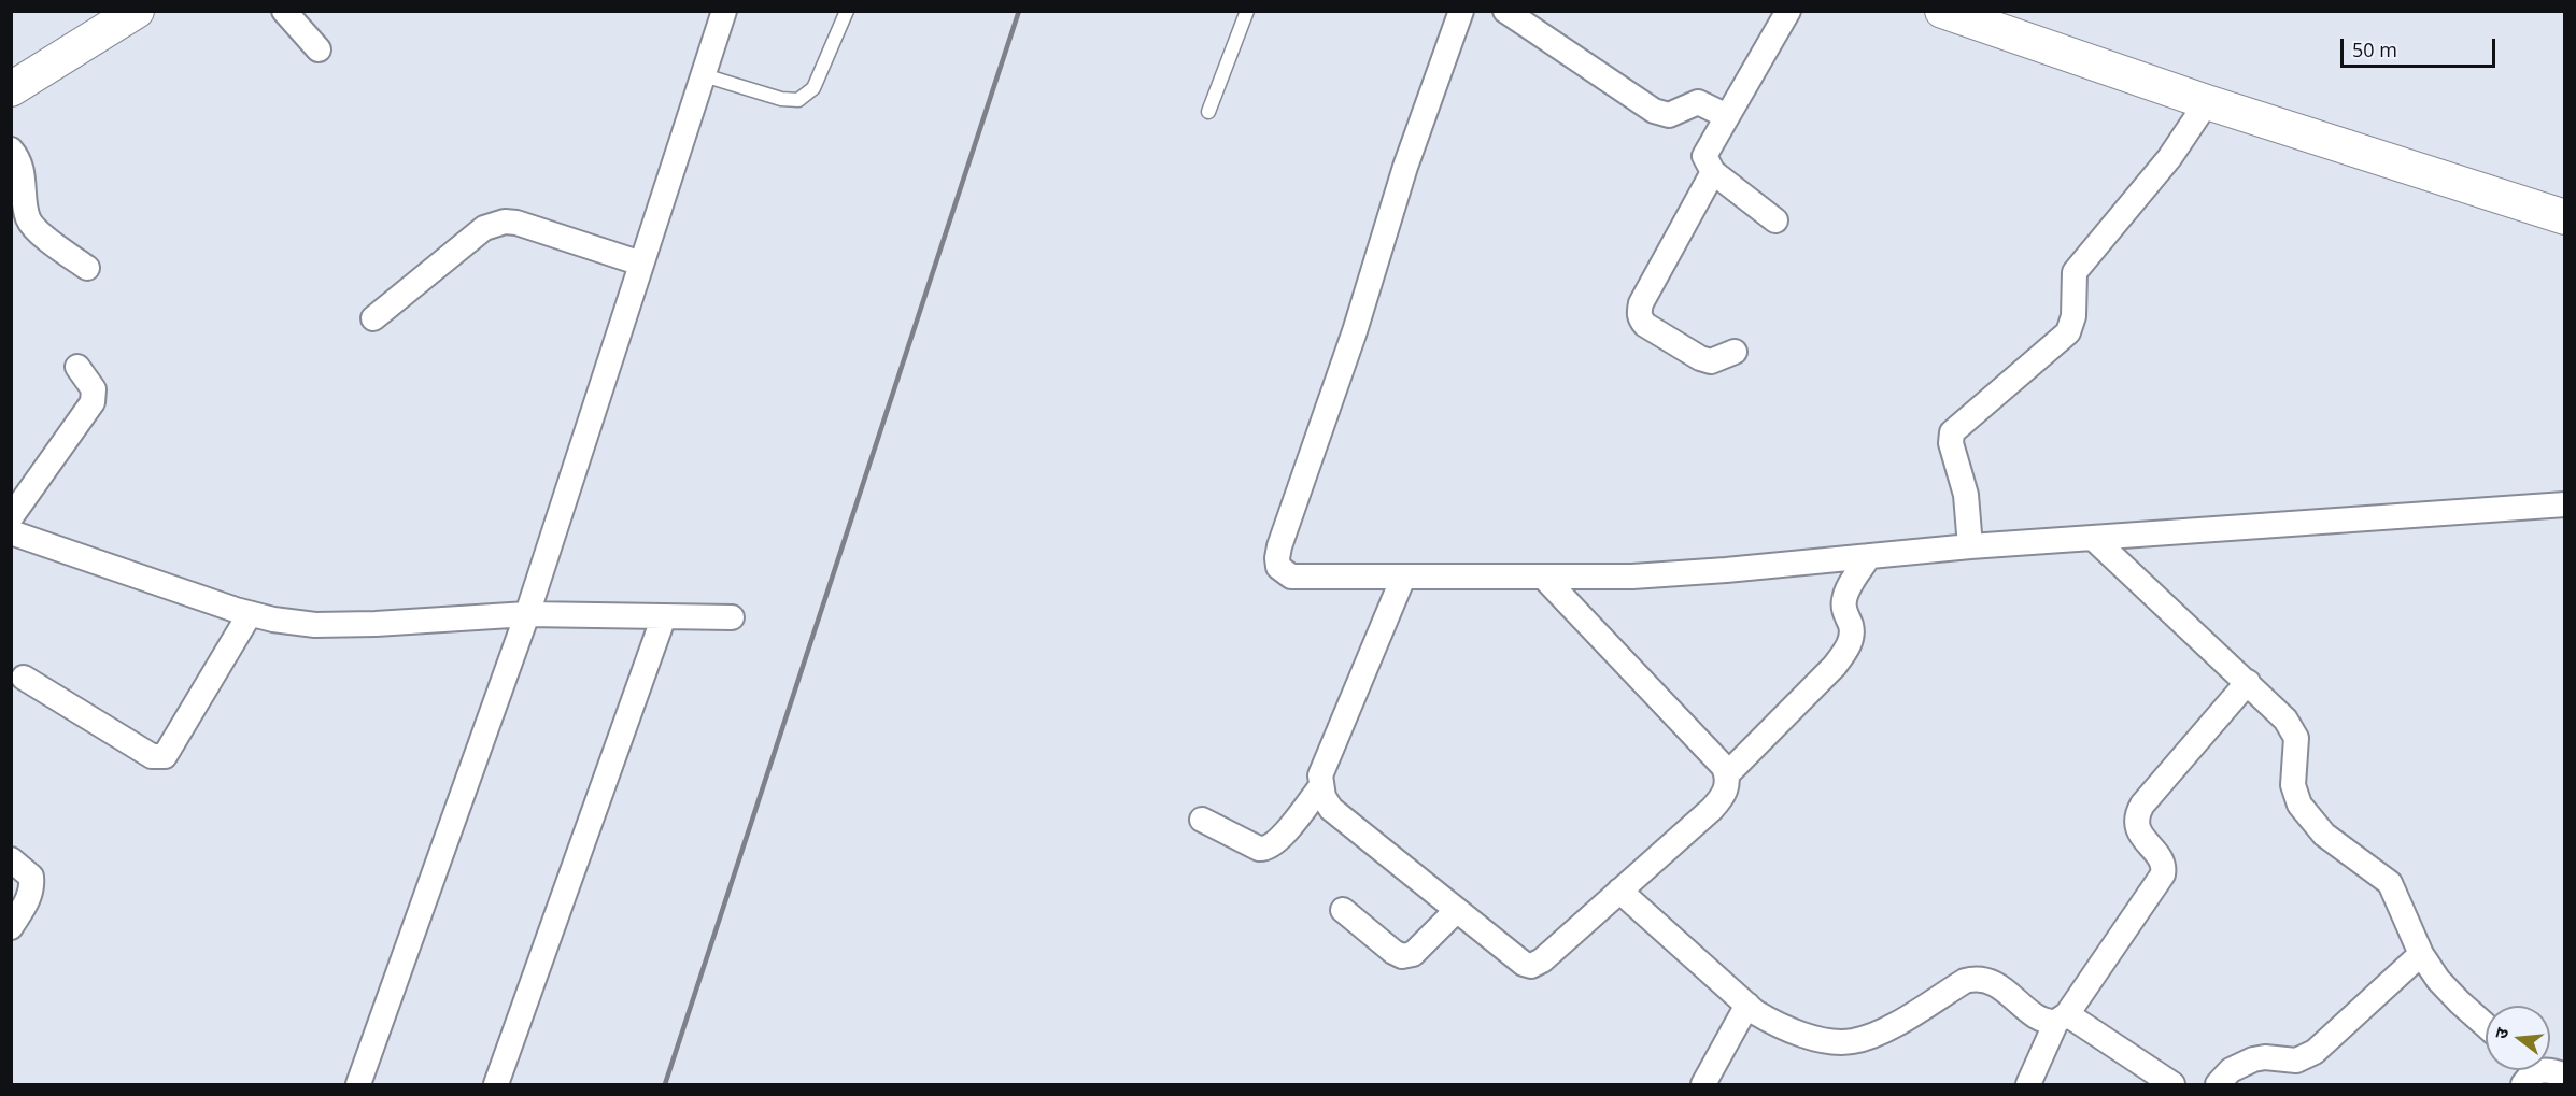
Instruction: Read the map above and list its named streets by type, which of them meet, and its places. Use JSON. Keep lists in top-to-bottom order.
{
  "scale_bar": "50 m",
  "north": "left"
}
